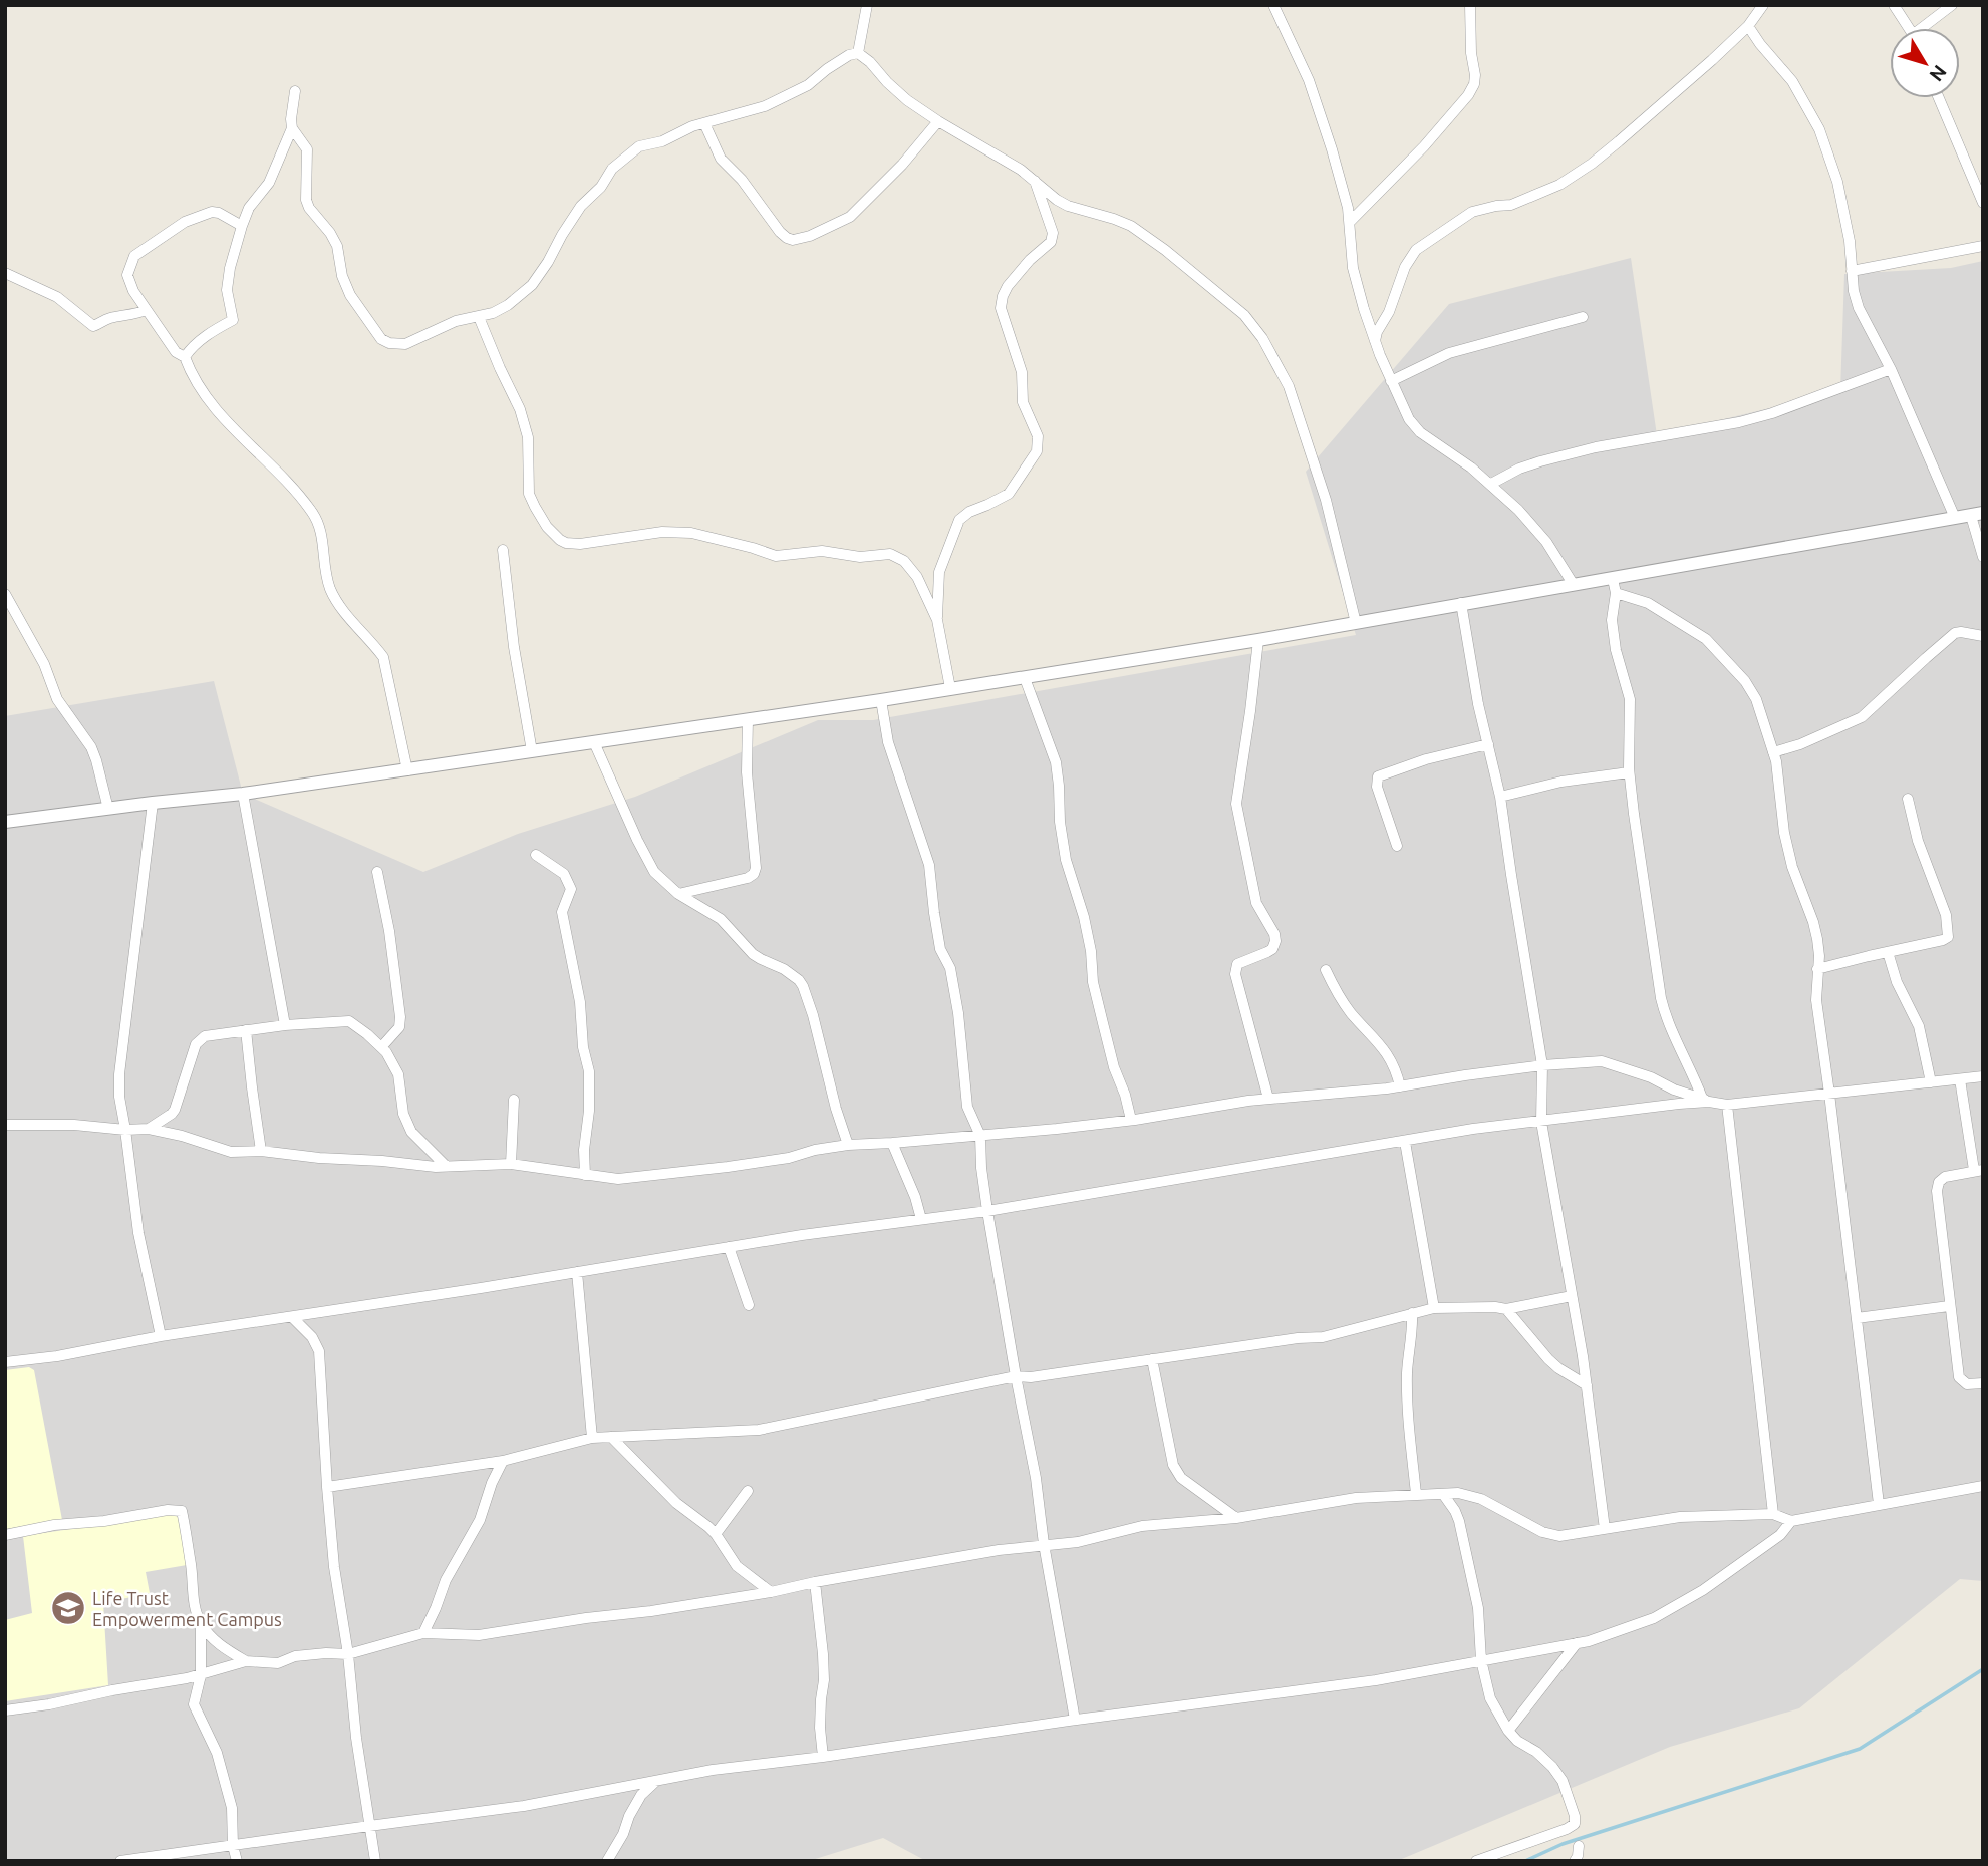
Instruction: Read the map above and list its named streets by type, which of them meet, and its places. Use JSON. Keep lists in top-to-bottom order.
{
  "places": {
    "school or university": ["Life Trust Empowerment Campus"]
  },
  "north": "bottom right"
}
